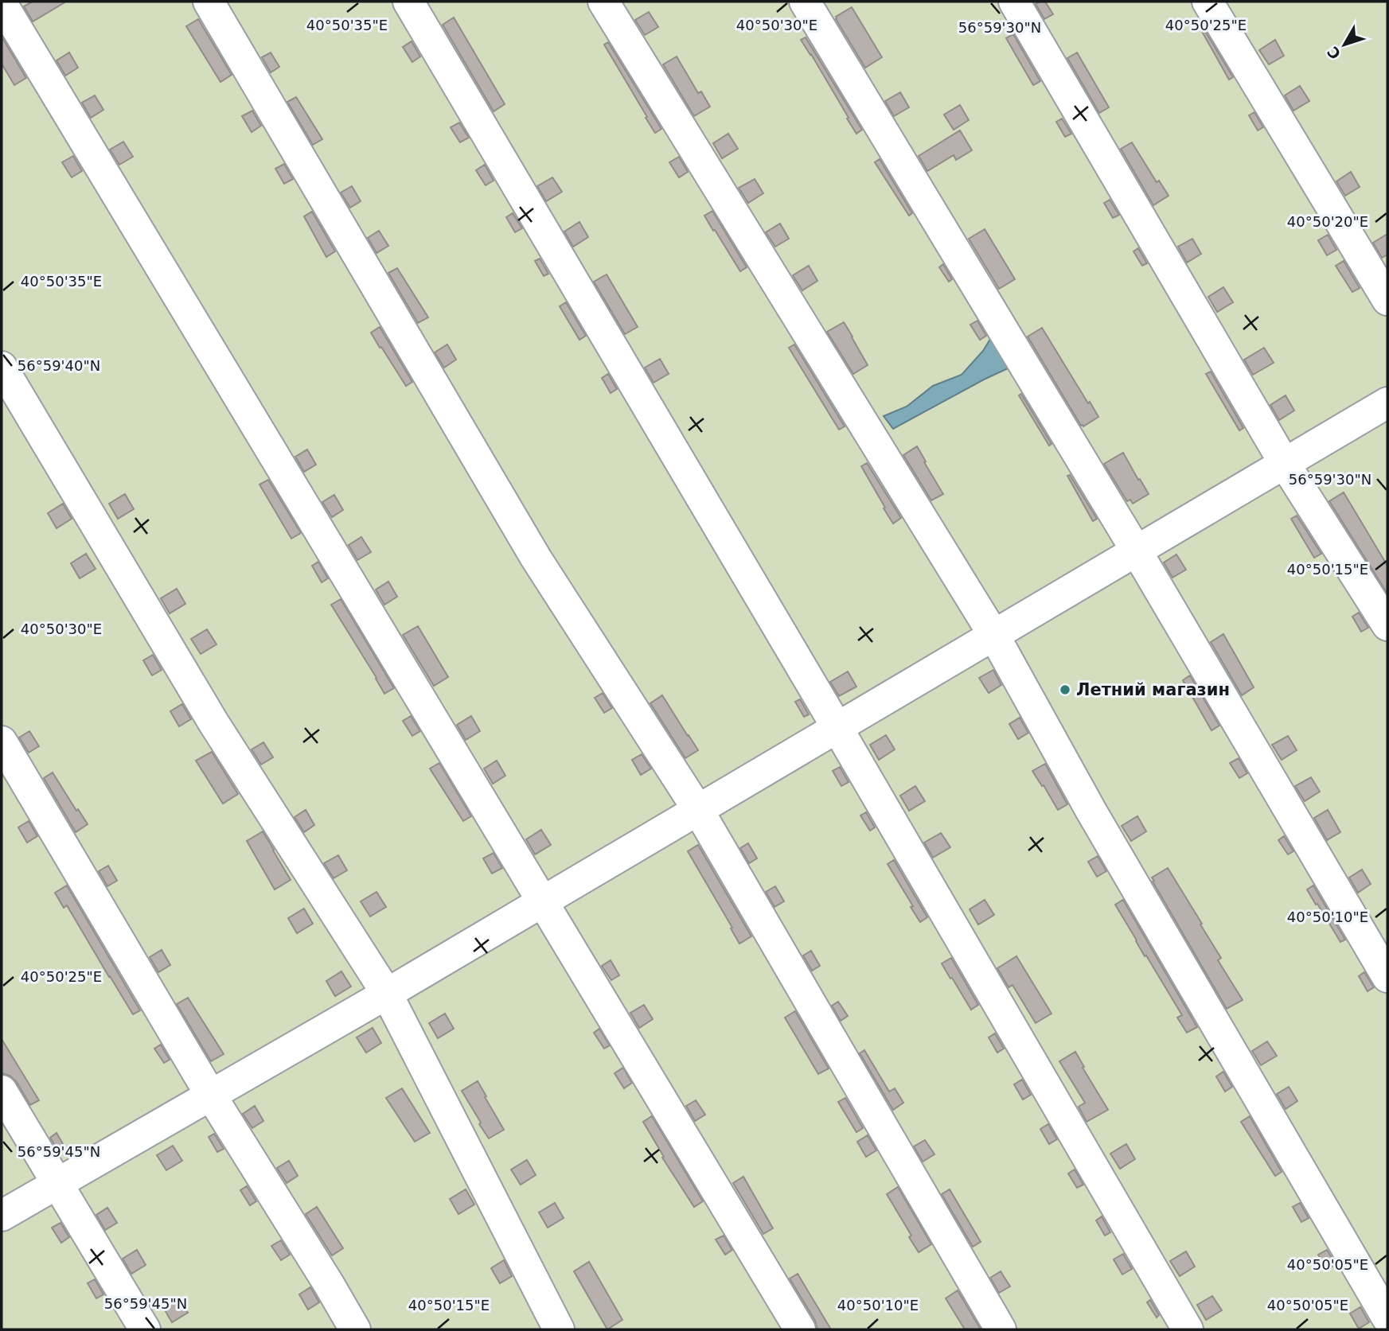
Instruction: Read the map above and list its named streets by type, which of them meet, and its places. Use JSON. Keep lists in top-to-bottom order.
{
  "places": ["Летний магазин"],
  "north": "bottom left",
  "coordinates": [
    "40°50'35\"E",
    "40°50'30\"E",
    "40°50'25\"E",
    "56°59'30\"N",
    "40°50'20\"E",
    "56°59'40\"N",
    "40°50'15\"E",
    "40°50'10\"E",
    "56°59'45\"N",
    "40°50'05\"E"
  ]
}
